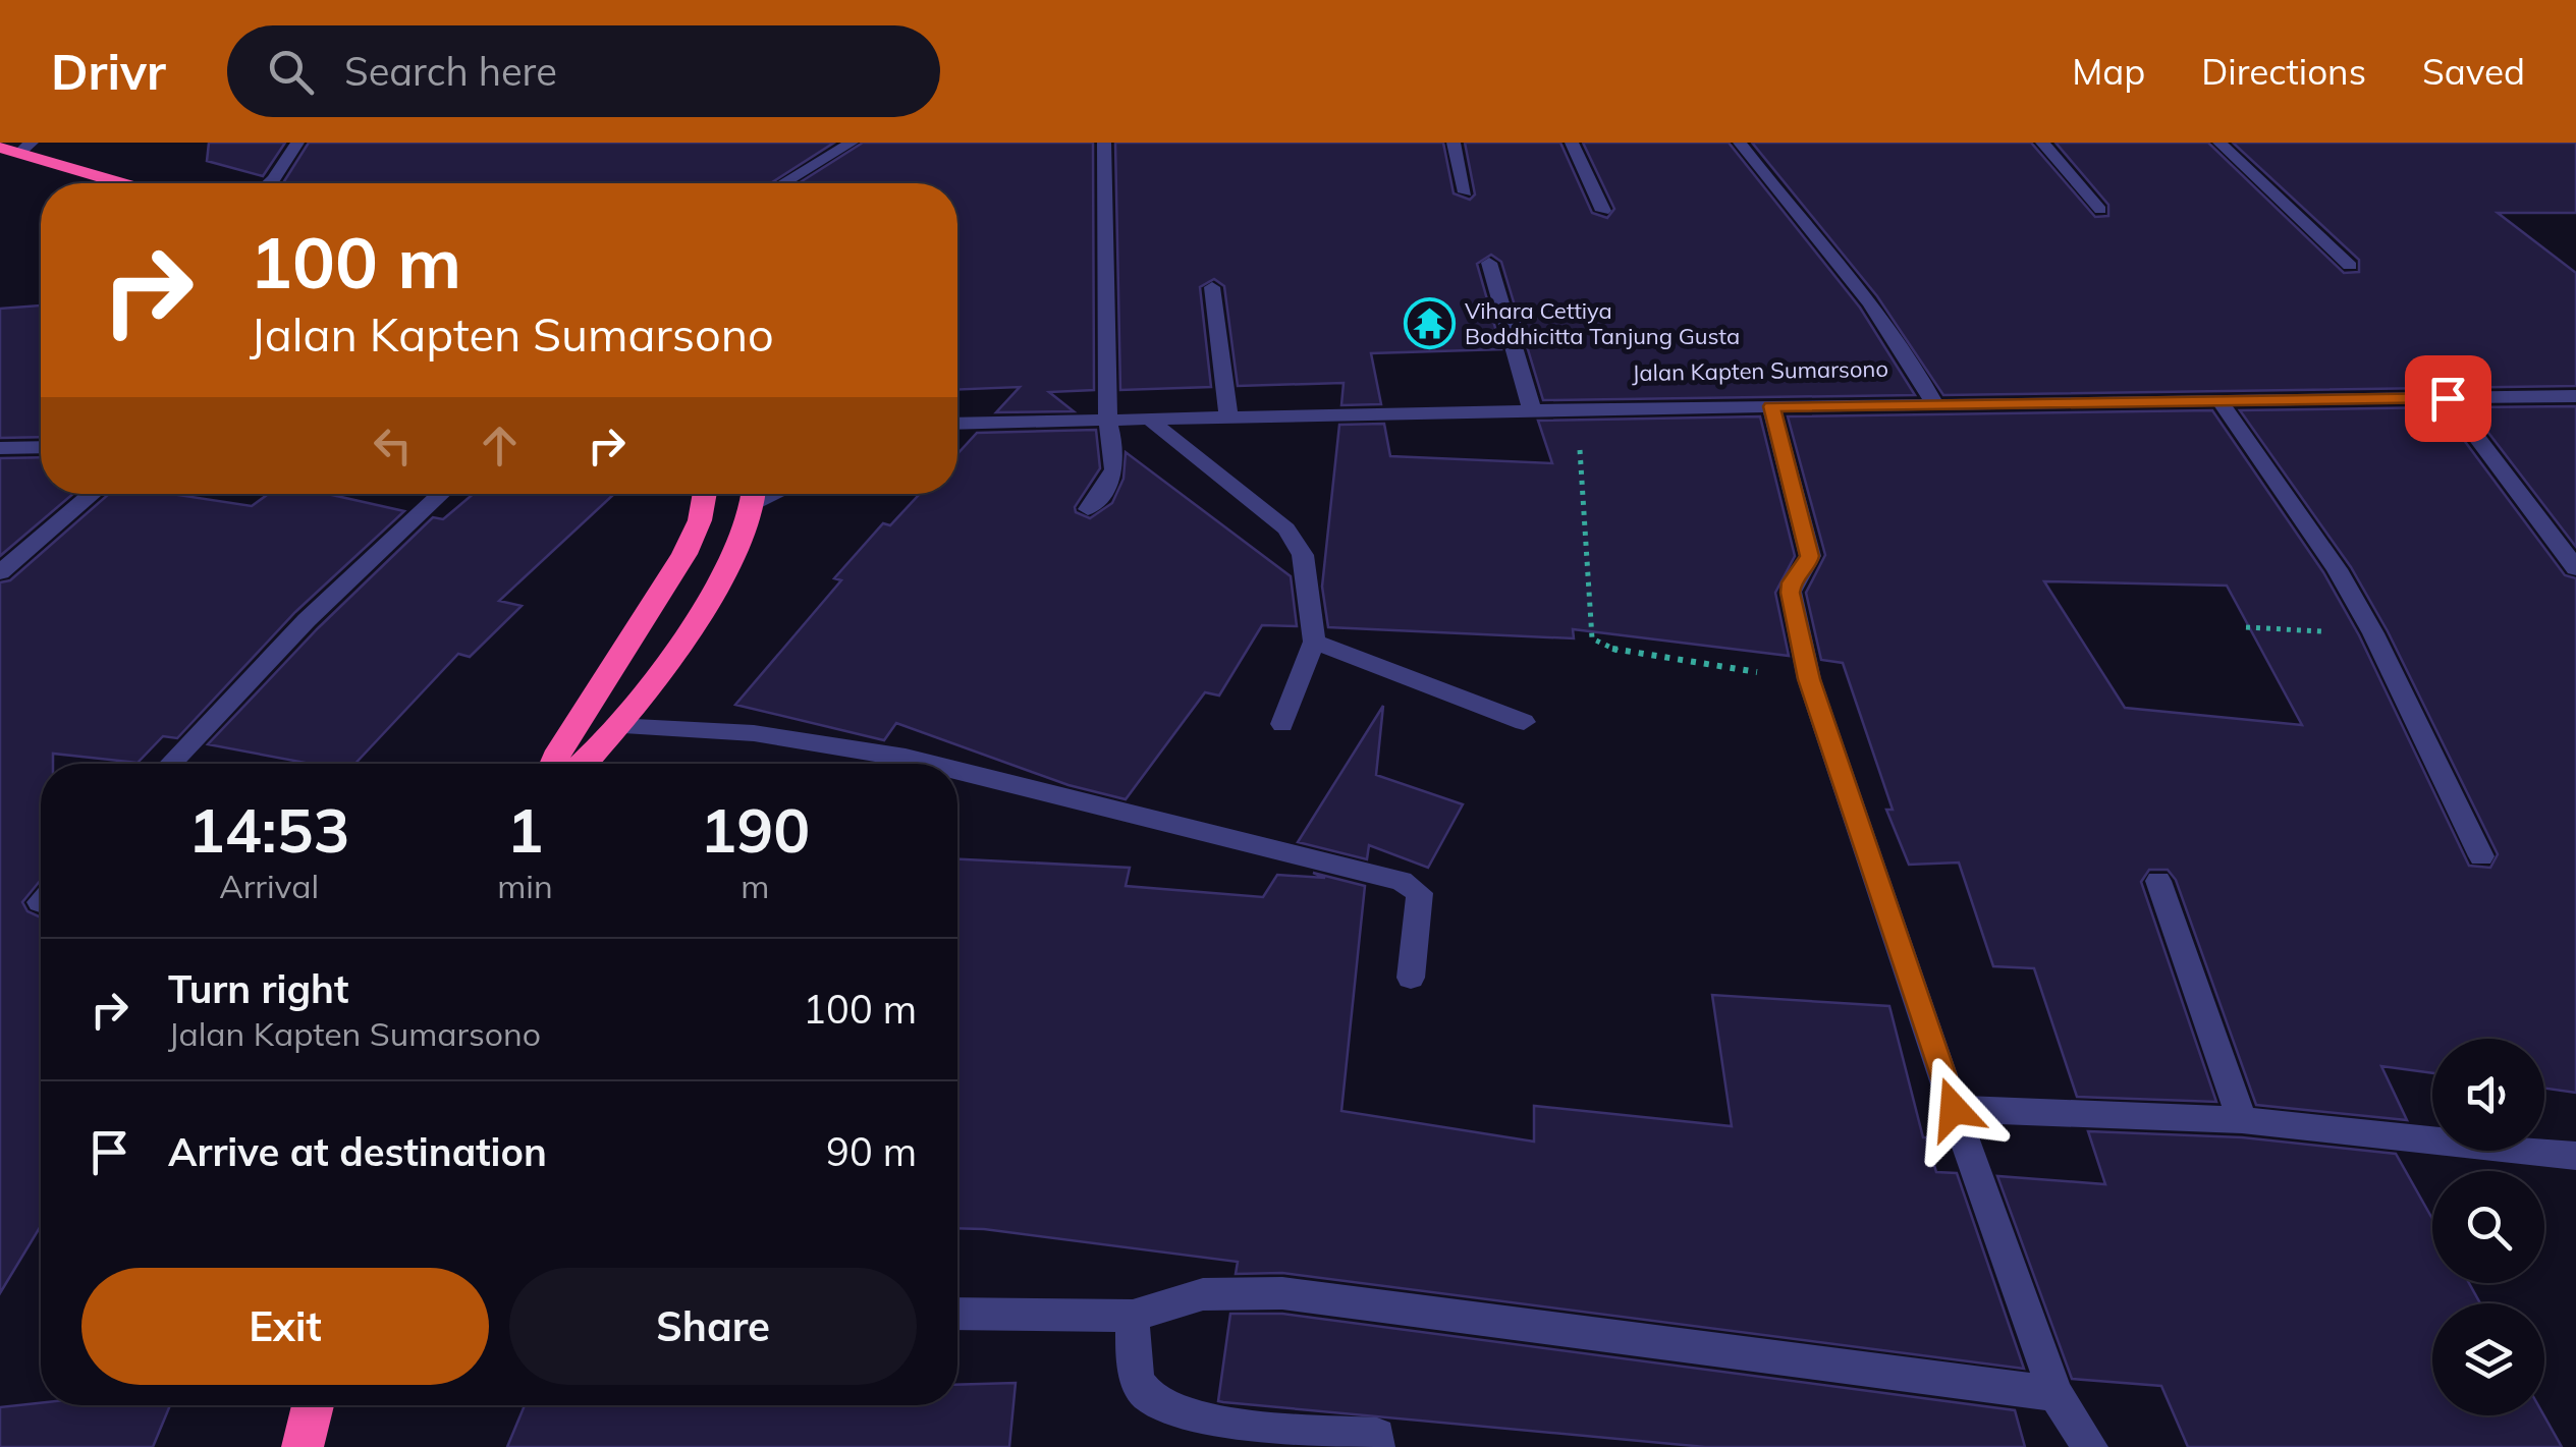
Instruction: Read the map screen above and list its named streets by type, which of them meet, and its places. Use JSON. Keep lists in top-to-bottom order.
{
  "streets": {
    "street": ["Jalan Kapten Sumarsono"]
  },
  "places": {
    "temple": ["Vihara Cettiya Boddhicitta Tanjung Gusta"]
  },
  "page": {
    "header": "Drivr",
    "search": "Search here",
    "nav": ["Map", "Directions", "Saved"],
    "turn": ["100 m", "Jalan Kapten Sumarsono"],
    "eta": [
      "14:53",
      "Arrival",
      "1",
      "min",
      "190",
      "m"
    ],
    "list": [
      {
        "name": "Turn right",
        "note": "Jalan Kapten Sumarsono",
        "value": "100 m"
      },
      {
        "name": "Arrive at destination",
        "value": "90 m"
      }
    ],
    "buttons": ["Exit", "Share"]
  }
}
